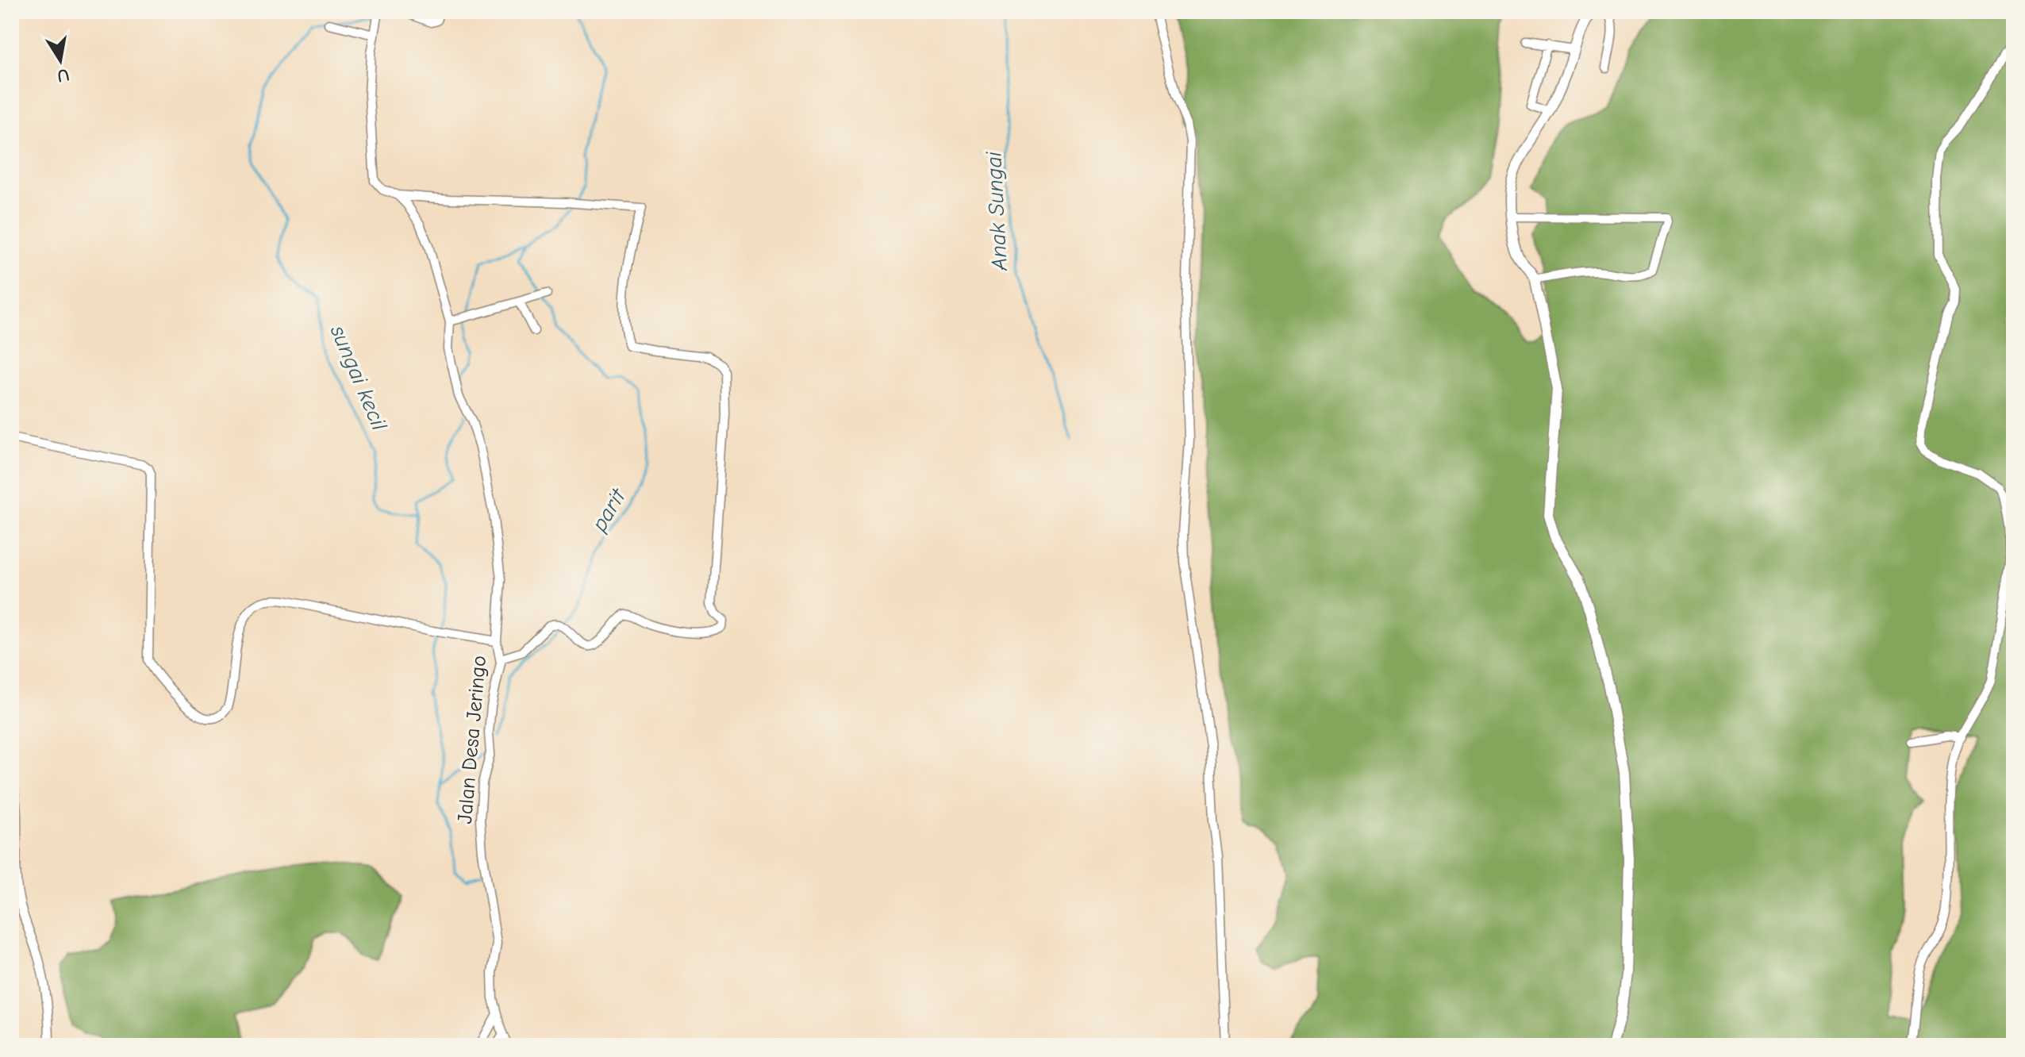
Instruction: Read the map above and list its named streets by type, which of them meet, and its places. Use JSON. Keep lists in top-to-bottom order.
{
  "streets": {
    "street": ["Jalan Desa Jeringo"]
  },
  "water": ["Anak Sungai", "sungai kecil", "parit"],
  "north": "bottom"
}
